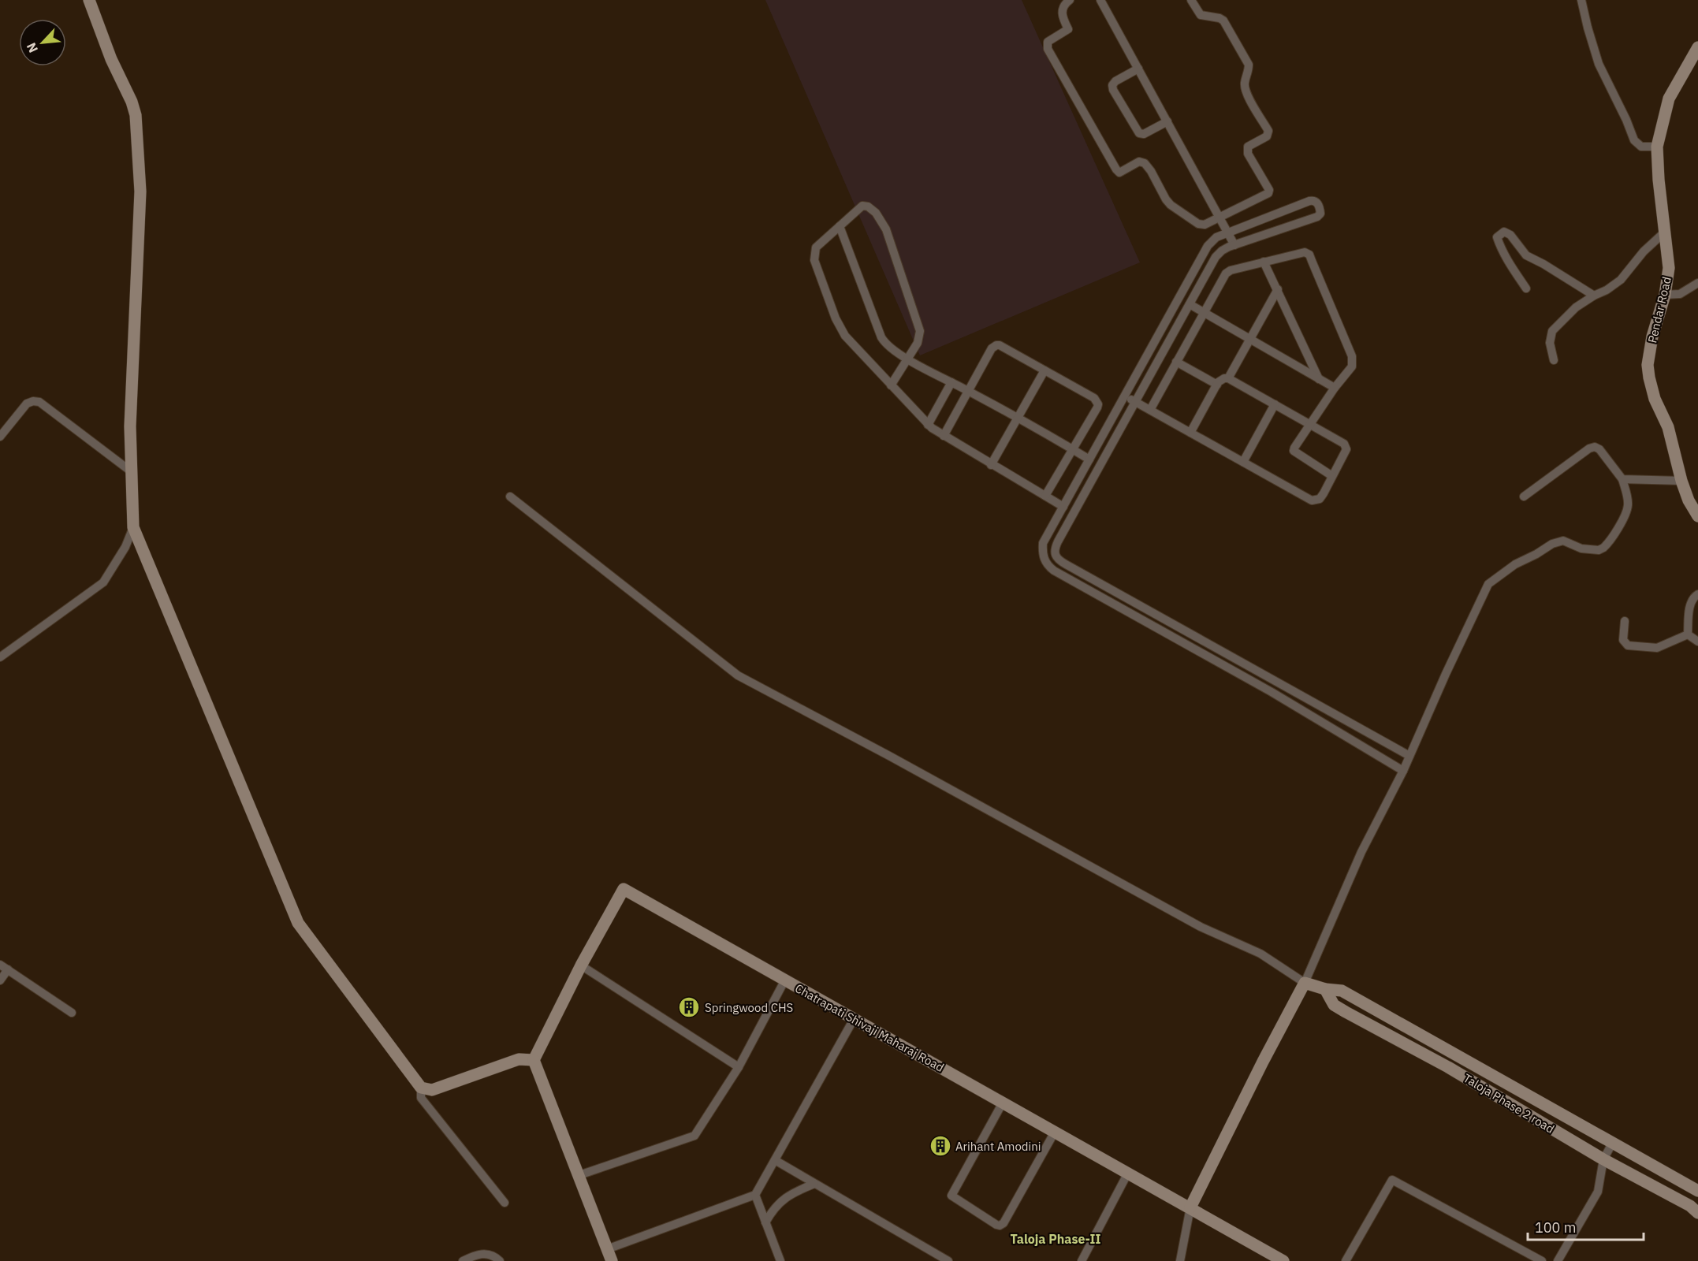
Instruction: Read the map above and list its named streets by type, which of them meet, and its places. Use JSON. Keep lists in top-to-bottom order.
{
  "streets": {
    "street": ["Pendar Road", "Chatrapati Shivaji Maharaj Road", "Taloja Phase 2 road"]
  },
  "districts": ["Taloja Phase-II"],
  "places": {
    "building": ["Springwood CHS", "Arihant Amodini"]
  },
  "scale_bar": "100 m",
  "north": "bottom left"
}
